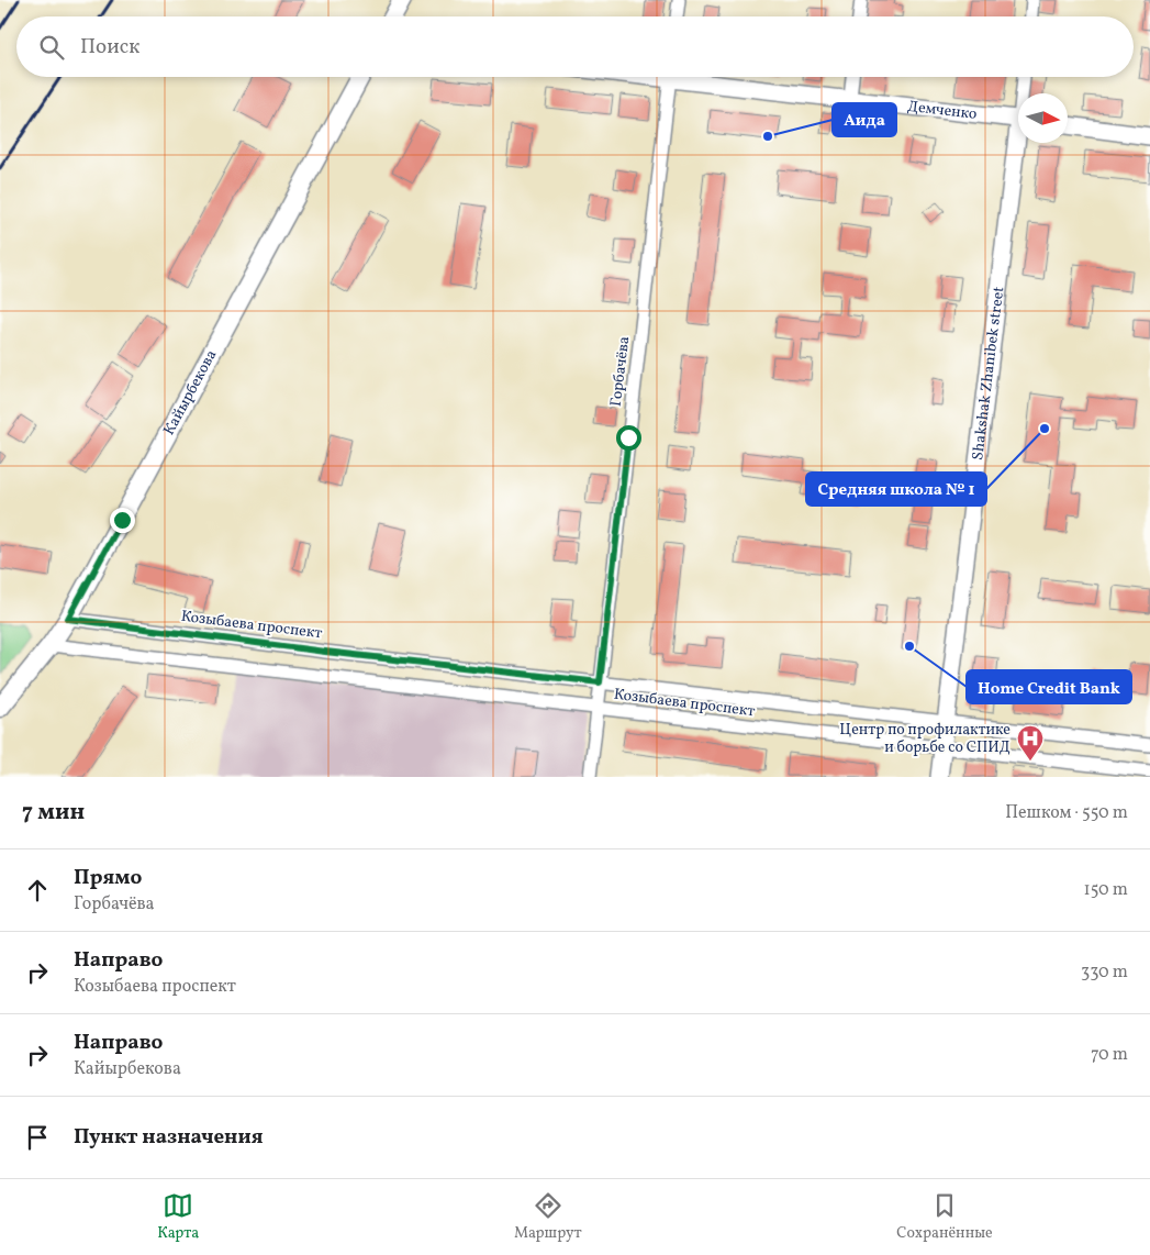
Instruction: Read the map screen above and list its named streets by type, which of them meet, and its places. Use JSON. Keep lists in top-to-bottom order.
{
  "streets": {
    "main road": ["Кайырбекова"],
    "street": [
      "Демченко",
      "Горбачёва",
      "Shakshak Zhanibek street",
      "Козыбаева проспект"
    ]
  },
  "crossings": [
    ["Горбачёва", "Козыбаева проспект"],
    ["Shakshak Zhanibek street", "Козыбаева проспект"],
    ["Кайырбекова", "Козыбаева проспект"]
  ],
  "places": {
    "other": ["Аида", "Средняя школа № 1", "Home Credit Bank"],
    "hospital": ["Центр по профилактике и борьбе со СПИД"]
  },
  "north": "right",
  "page": {
    "search": "Поиск",
    "heading": ["7 мин", "Пешком · 550 m"],
    "list": [
      ["Прямо", "Горбачёва", "150 m"],
      ["Направо", "Козыбаева проспект", "330 m"],
      ["Направо", "Кайырбекова", "70 m"],
      "Пункт назначения"
    ],
    "nav": ["Карта", "Маршрут", "Сохранённые"]
  }
}
